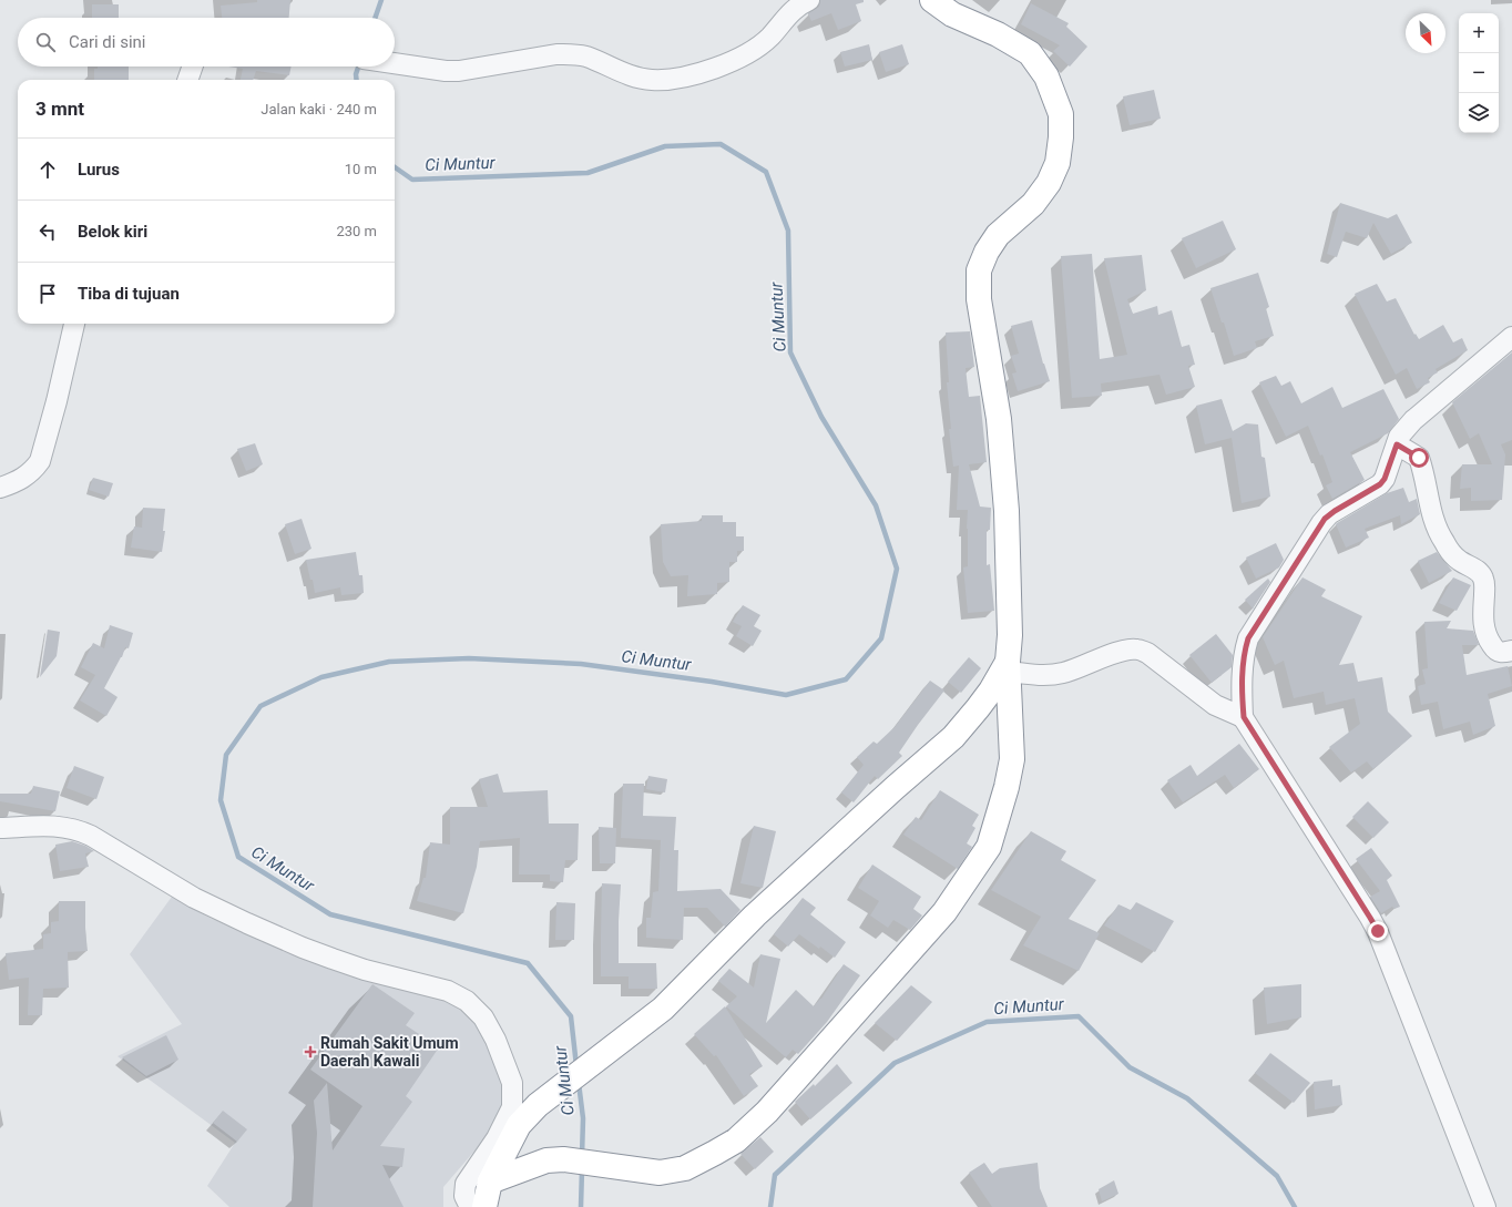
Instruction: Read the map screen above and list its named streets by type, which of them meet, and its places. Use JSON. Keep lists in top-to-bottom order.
{
  "water": ["Ci Muntur"],
  "places": {
    "health": ["Rumah Sakit Umum Daerah Kawali"]
  },
  "north": "bottom right",
  "page": {
    "map_buttons": ["+", "−"],
    "search": "Cari di sini",
    "heading": ["3 mnt", "Jalan kaki · 240 m"],
    "list": [
      ["Lurus", "10 m"],
      ["Belok kiri", "230 m"],
      "Tiba di tujuan"
    ]
  }
}
